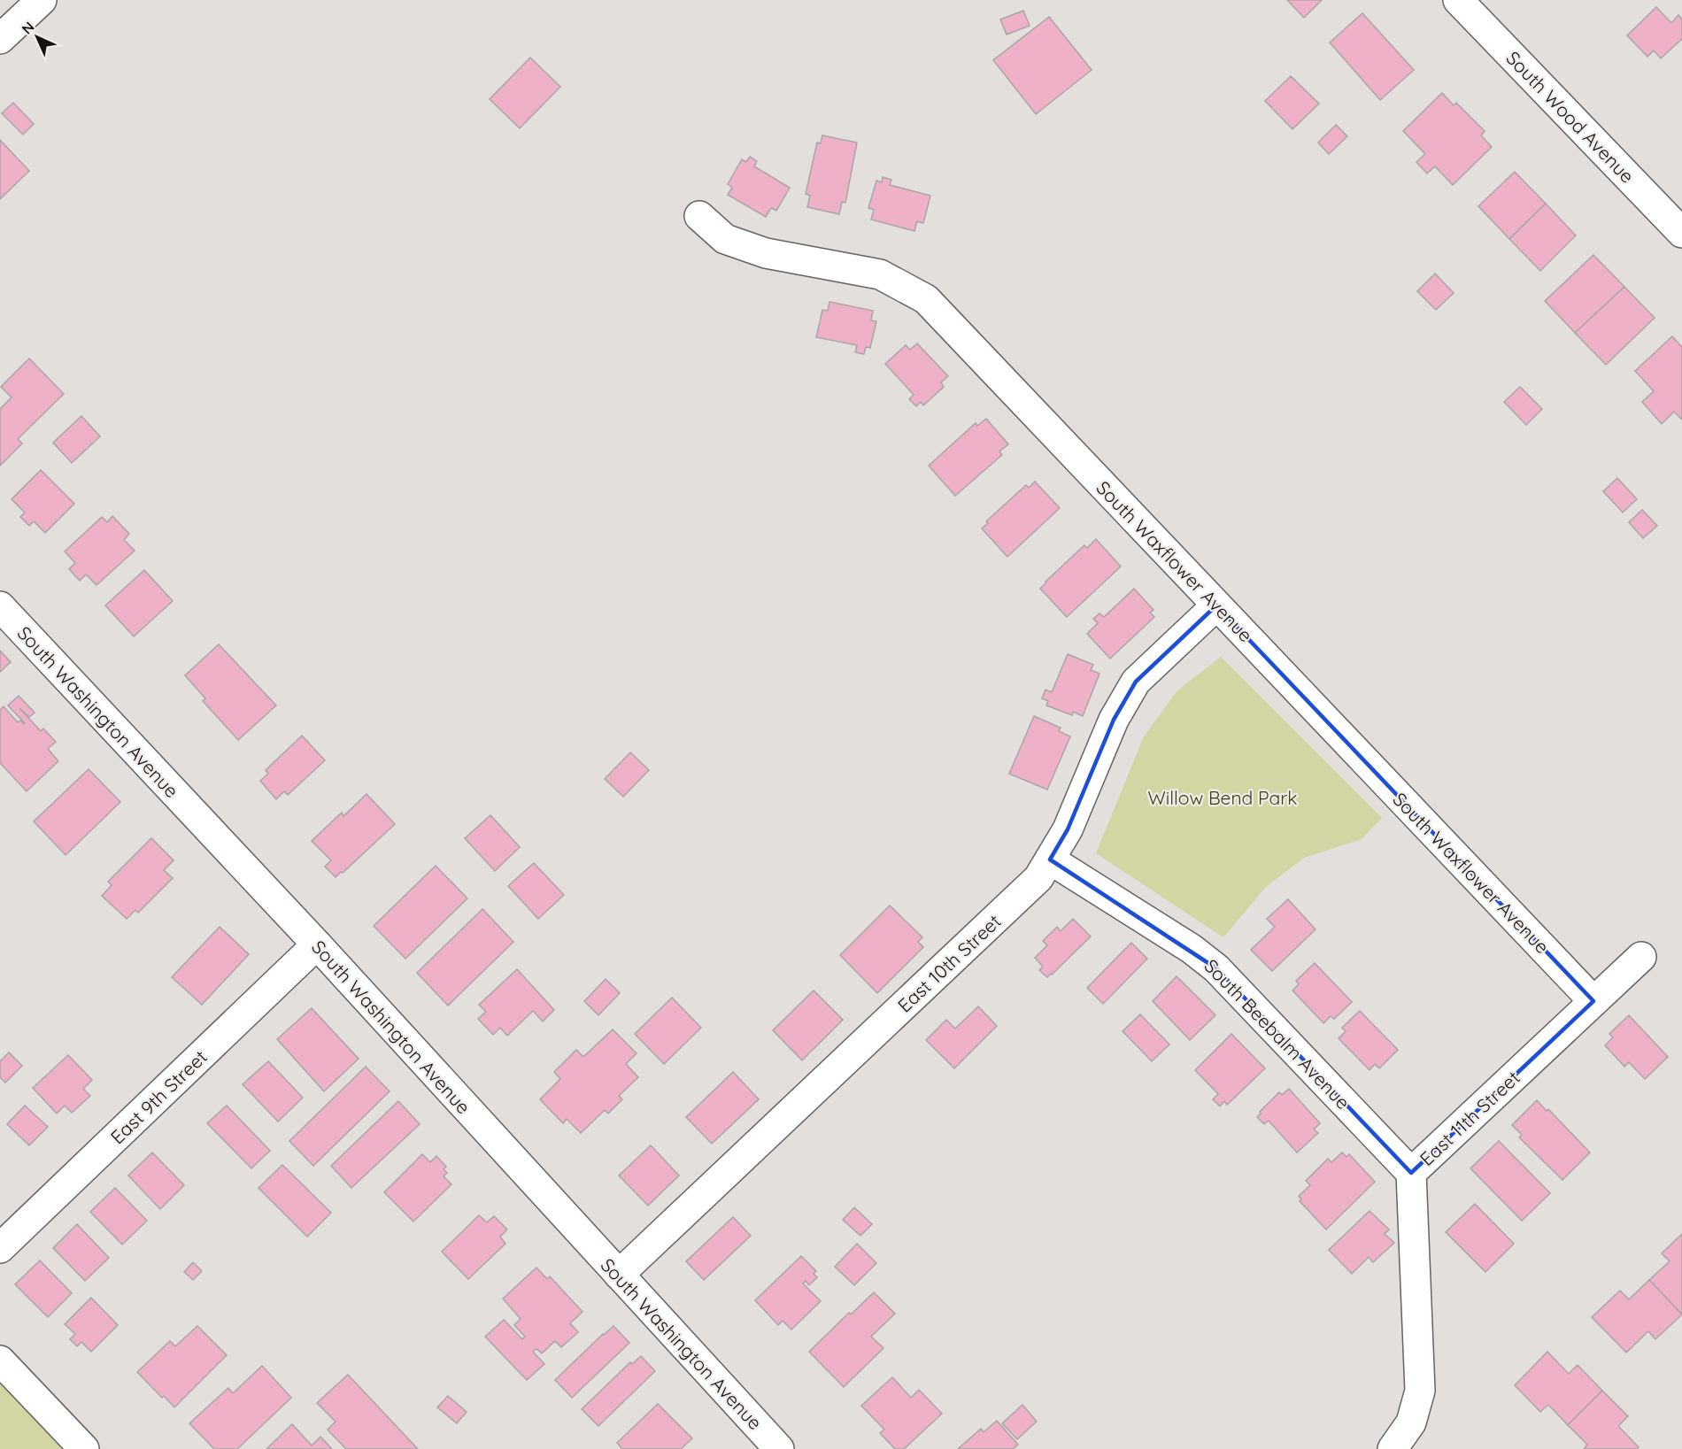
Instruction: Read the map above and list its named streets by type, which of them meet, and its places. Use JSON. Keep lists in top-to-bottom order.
{
  "streets": {
    "street": [
      "South Wood Avenue",
      "South Waxflower Avenue",
      "South Washington Avenue",
      "East 10th Street",
      "South Beebalm Avenue",
      "East 9th Street",
      "East 11th Street"
    ]
  },
  "crossings": [
    ["South Waxflower Avenue", "East 10th Street"],
    ["South Waxflower Avenue", "East 11th Street"],
    ["South Washington Avenue", "East 10th Street"],
    ["South Washington Avenue", "East 9th Street"],
    ["East 10th Street", "South Beebalm Avenue"],
    ["South Beebalm Avenue", "East 11th Street"]
  ],
  "parks": ["Willow Bend Park"],
  "north": "top left"
}
